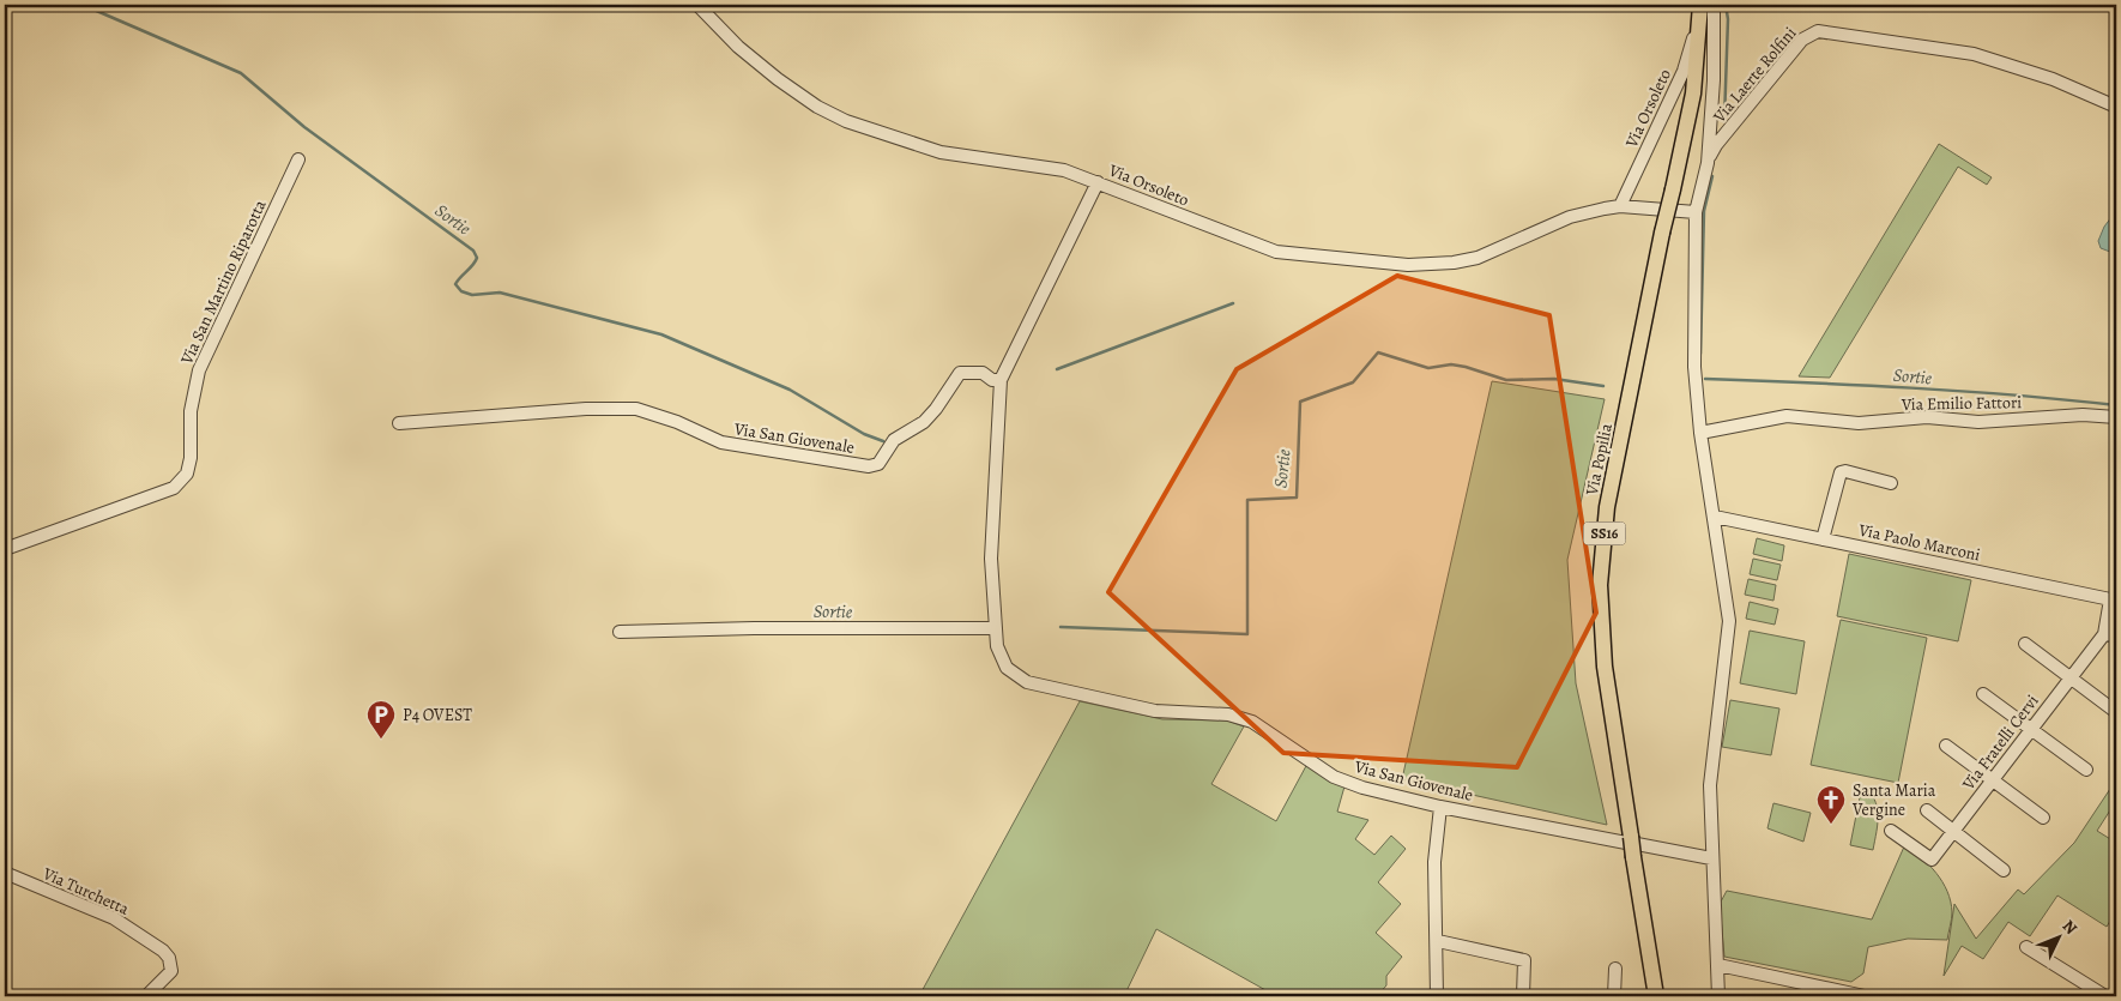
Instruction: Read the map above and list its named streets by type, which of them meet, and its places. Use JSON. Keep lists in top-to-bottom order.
{
  "streets": {
    "main road": ["Via Popilia", "SS16"],
    "street": [
      "Via Laerte Rolfini",
      "Via Orsoleto",
      "Via San Martino Riparotta",
      "Via Emilio Fattori",
      "Via San Giovenale",
      "Via Paolo Marconi",
      "Via Fratelli Cervi",
      "Via Turchetta"
    ]
  },
  "crossings": [
    ["Via Orsoleto", "Via San Giovenale"],
    ["Via Orsoleto", "Via Popilia"],
    ["Via San Giovenale", "Via Popilia"],
    ["Via Paolo Marconi", "Via Fratelli Cervi"]
  ],
  "water": ["Sortie"],
  "places": {
    "parking": ["P4 OVEST"],
    "church": ["Santa Maria Vergine"]
  },
  "north": "top right"
}
